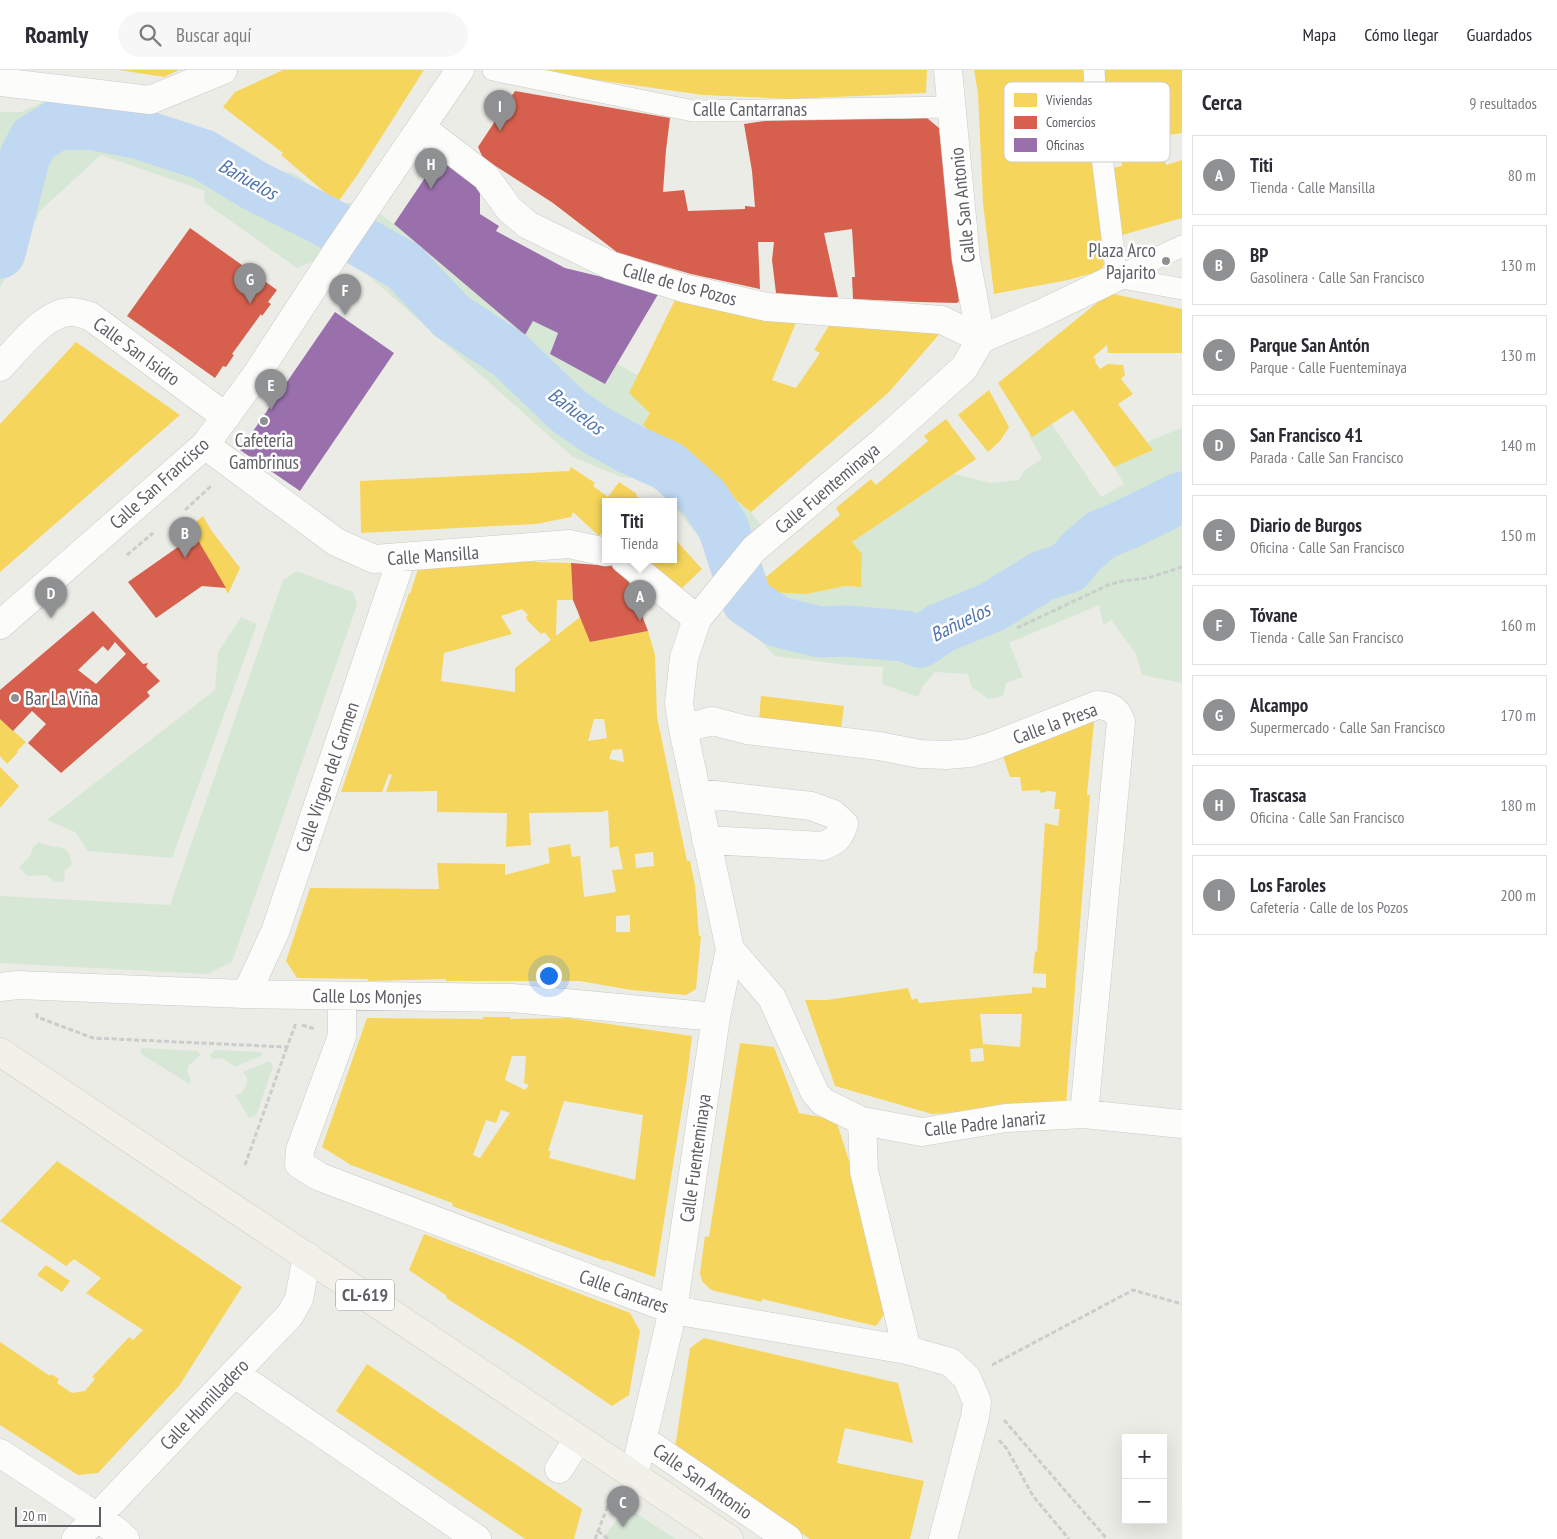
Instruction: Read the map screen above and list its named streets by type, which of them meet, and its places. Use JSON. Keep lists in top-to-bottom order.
{
  "streets": {
    "main road": ["CL-619"],
    "street": [
      "Calle Cantarranas",
      "Calle San Antonio",
      "Calle de los Pozos",
      "Calle San Isidro",
      "Calle San Francisco",
      "Calle Fuenteminaya",
      "Calle Mansilla",
      "Calle la Presa",
      "Calle Virgen del Carmen",
      "Calle Los Monjes",
      "Calle Padre Janariz",
      "Calle Cantares",
      "Calle Humilladero"
    ]
  },
  "crossings": [
    ["Calle Cantarranas", "Calle San Antonio"],
    ["Calle San Antonio", "Calle de los Pozos"],
    ["Calle San Antonio", "Calle Fuenteminaya"],
    ["Calle de los Pozos", "Calle San Francisco"],
    ["Calle de los Pozos", "Calle Fuenteminaya"],
    ["Calle San Isidro", "Calle San Francisco"],
    ["Calle San Francisco", "Calle Mansilla"],
    ["Calle Fuenteminaya", "Calle la Presa"],
    ["Calle Fuenteminaya", "Calle Los Monjes"],
    ["Calle Fuenteminaya", "Calle Padre Janariz"],
    ["Calle Fuenteminaya", "Calle Cantares"],
    ["Calle Fuenteminaya", "CL-619"],
    ["Calle Mansilla", "Calle Virgen del Carmen"],
    ["Calle la Presa", "Calle Padre Janariz"],
    ["Calle Virgen del Carmen", "Calle Los Monjes"],
    ["Calle Los Monjes", "Calle Cantares"],
    ["CL-619", "Calle Humilladero"]
  ],
  "water": ["Bañuelos"],
  "places": ["Plaza Arco Pajarito", "Cafeteria Gambrinus", "Bar La Viña"],
  "legend": ["Viviendas", "Comercios", "Oficinas"],
  "scale_bar": "20 m",
  "page": {
    "header": "Roamly",
    "search": "Buscar aquí",
    "nav": ["Mapa", "Cómo llegar", "Guardados"],
    "heading": ["Cerca", "9 resultados"],
    "pins": [
      "I",
      "H",
      "G",
      "F",
      "E",
      "B",
      "D",
      "A",
      "C"
    ],
    "list": [
      {
        "mark": "A",
        "name": "Titi",
        "note": "Tienda · Calle Mansilla",
        "value": "80 m"
      },
      {
        "mark": "B",
        "name": "BP",
        "note": "Gasolinera · Calle San Francisco",
        "value": "130 m"
      },
      {
        "mark": "C",
        "name": "Parque San Antón",
        "note": "Parque · Calle Fuenteminaya",
        "value": "130 m"
      },
      {
        "mark": "D",
        "name": "San Francisco 41",
        "note": "Parada · Calle San Francisco",
        "value": "140 m"
      },
      {
        "mark": "E",
        "name": "Diario de Burgos",
        "note": "Oficina · Calle San Francisco",
        "value": "150 m"
      },
      {
        "mark": "F",
        "name": "Tóvane",
        "note": "Tienda · Calle San Francisco",
        "value": "160 m"
      },
      {
        "mark": "G",
        "name": "Alcampo",
        "note": "Supermercado · Calle San Francisco",
        "value": "170 m"
      },
      {
        "mark": "H",
        "name": "Trascasa",
        "note": "Oficina · Calle San Francisco",
        "value": "180 m"
      },
      {
        "mark": "I",
        "name": "Los Faroles",
        "note": "Cafetería · Calle de los Pozos",
        "value": "200 m"
      }
    ],
    "popup": ["Titi", "Tienda"],
    "map_buttons": ["+", "−"],
    "scale": "20 m"
  }
}
